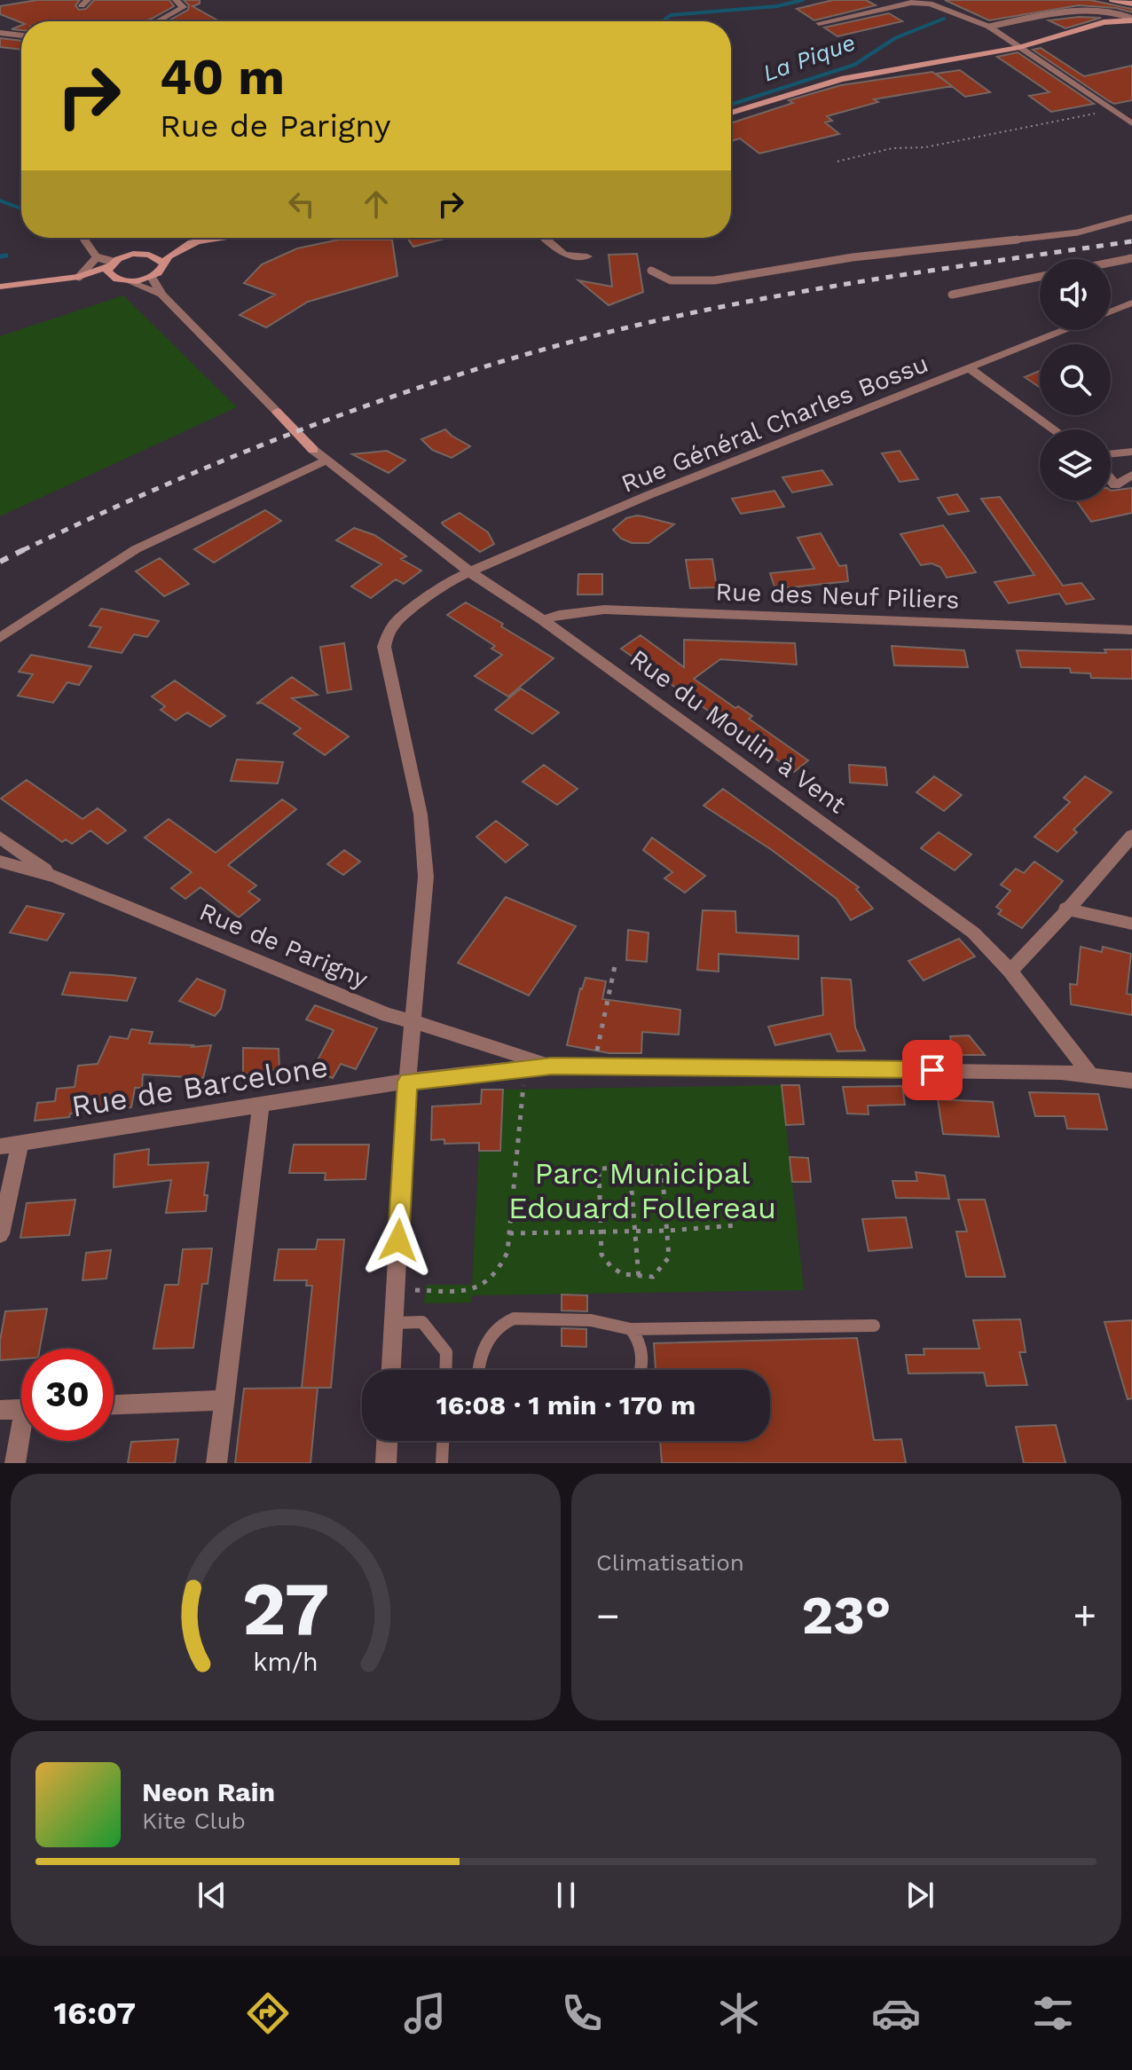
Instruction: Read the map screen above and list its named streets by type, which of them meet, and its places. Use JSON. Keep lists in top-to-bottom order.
{
  "streets": {
    "street": [
      "Rue Général Charles Bossu",
      "Rue des Neuf Piliers",
      "Rue du Moulin à Vent",
      "Rue de Parigny",
      "Rue de Barcelone"
    ]
  },
  "crossings": [
    ["Rue Général Charles Bossu", "Rue du Moulin à Vent"],
    ["Rue Général Charles Bossu", "Rue de Parigny"],
    ["Rue Général Charles Bossu", "Rue de Barcelone"],
    ["Rue des Neuf Piliers", "Rue du Moulin à Vent"],
    ["Rue du Moulin à Vent", "Rue de Parigny"],
    ["Rue de Parigny", "Rue de Barcelone"]
  ],
  "water": ["La Pique"],
  "parks": ["Parc Municipal Edouard Follereau"],
  "page": {
    "turn": ["40 m", "Rue de Parigny"],
    "limit": "30",
    "trip": "16:08 · 1 min · 170 m",
    "tile": "Climatisation",
    "heat": ["−", "23°", "+"],
    "song": ["Neon Rain", "Kite Club"],
    "tabs": "16:07",
    "gauge": ["27", "km/h"]
  }
}
